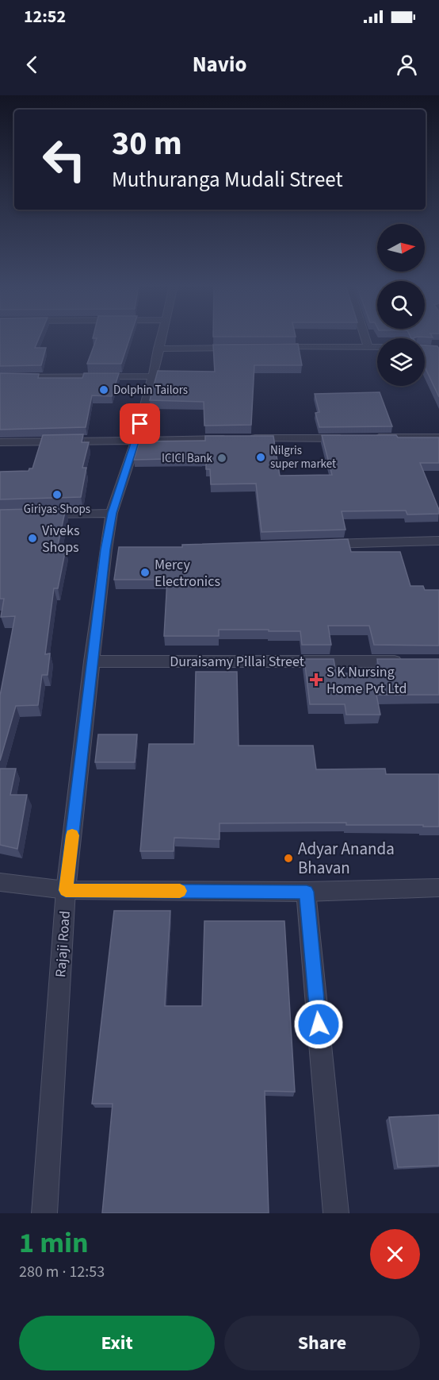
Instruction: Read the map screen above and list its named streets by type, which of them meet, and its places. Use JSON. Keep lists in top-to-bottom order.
{
  "streets": {
    "street": ["Duraisamy Pillai Street", "Rajaji Road"]
  },
  "crossings": [
    ["Duraisamy Pillai Street", "Rajaji Road"]
  ],
  "places": {
    "other": [
      "Dolphin Tailors",
      "Nilgris super market",
      "ICICI Bank",
      "Giriyas Shops",
      "Viveks Shops",
      "Mercy Electronics",
      "Adyar Ananda Bhavan"
    ],
    "health": ["S K Nursing Home Pvt Ltd"]
  },
  "north": "right",
  "page": {
    "status": "12:52",
    "header": "Navio",
    "turn": ["30 m", "Muthuranga Mudali Street"],
    "heading": ["1 min", "280 m · 12:53"],
    "buttons": ["Exit", "Share"]
  }
}
